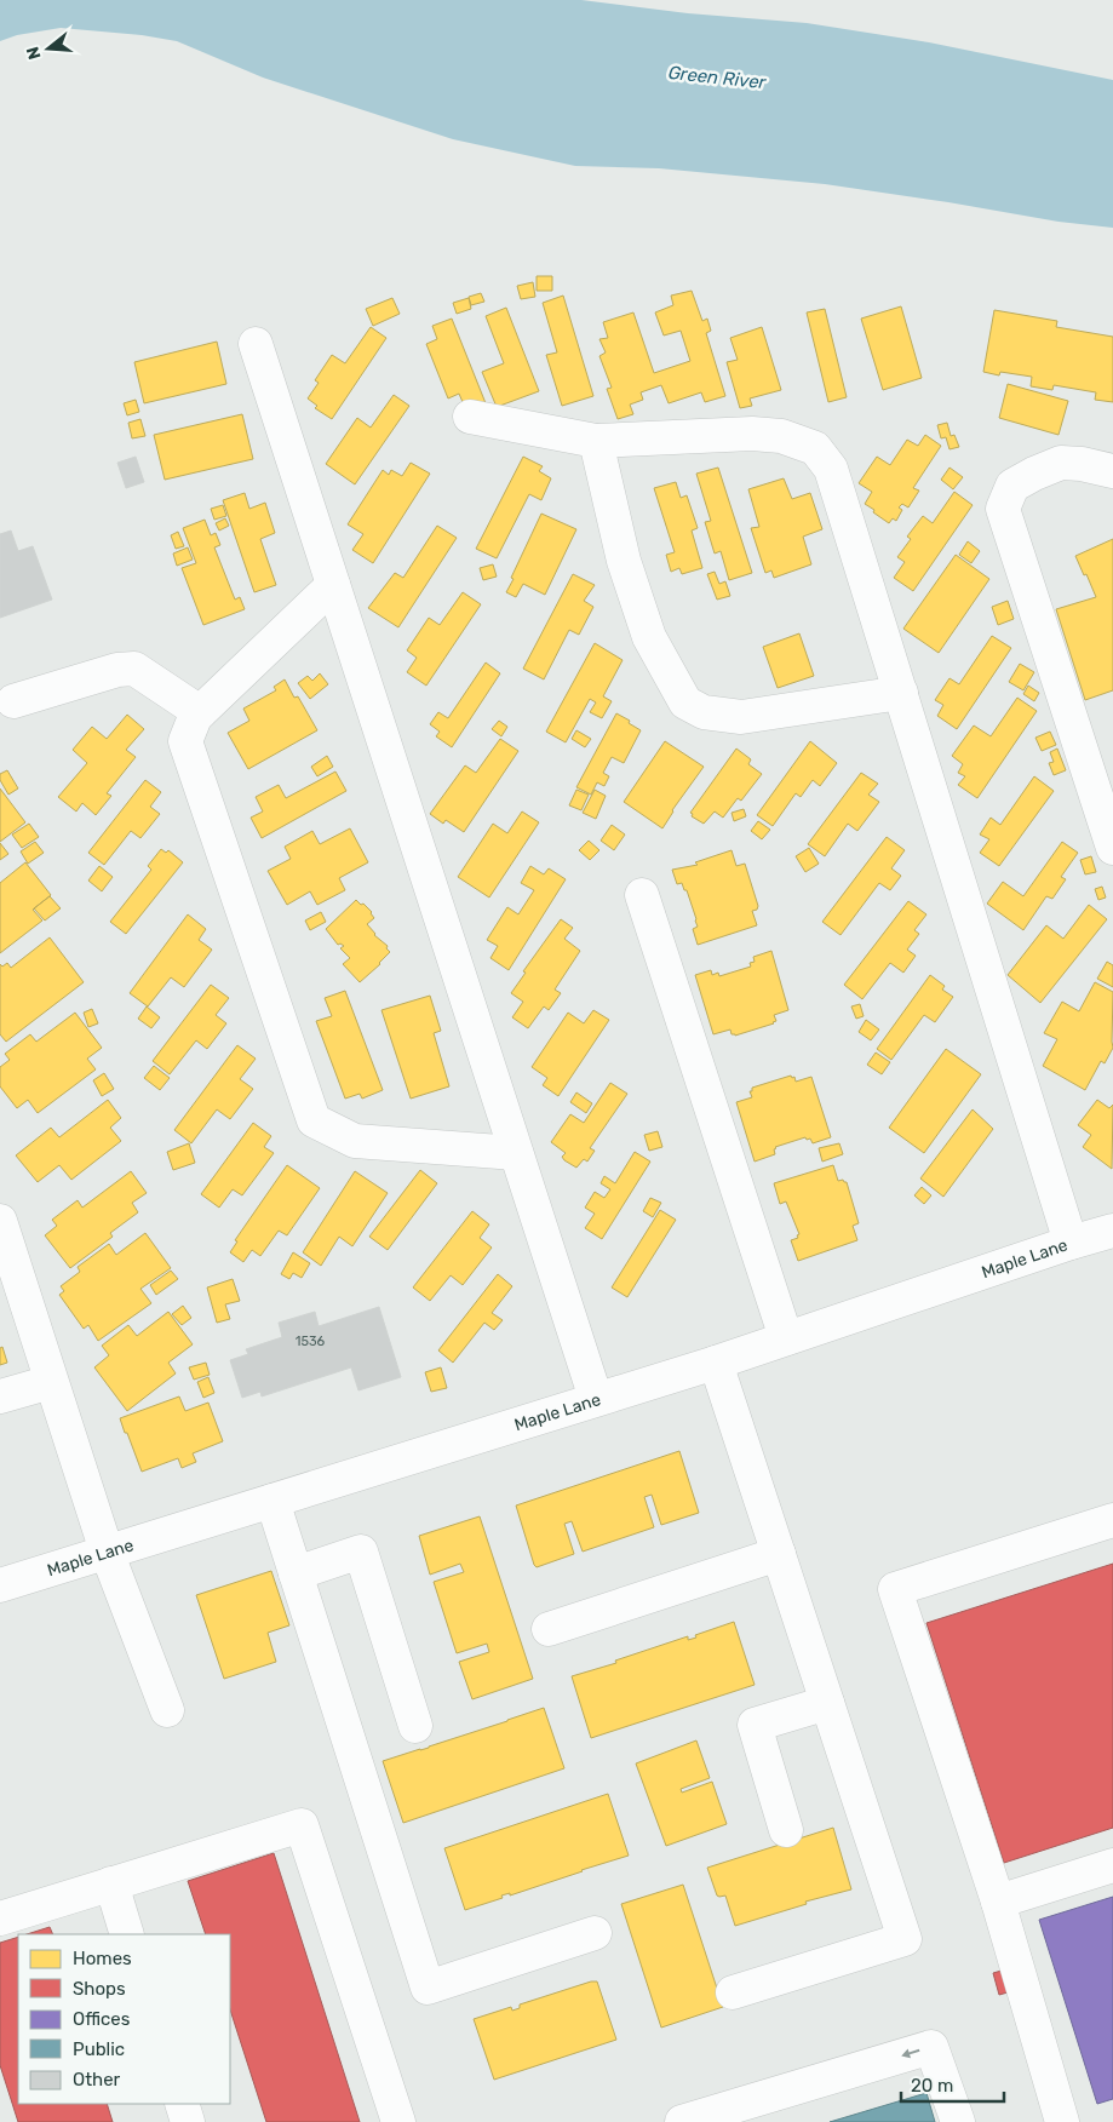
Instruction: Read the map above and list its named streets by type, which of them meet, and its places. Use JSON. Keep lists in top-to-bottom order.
{
  "streets": {
    "street": ["Maple Lane"]
  },
  "water": ["Green River"],
  "house_numbers": ["1536"],
  "legend": [
    "Homes",
    "Shops",
    "Offices",
    "Public",
    "Other"
  ],
  "scale_bar": "20 m",
  "north": "left"
}
